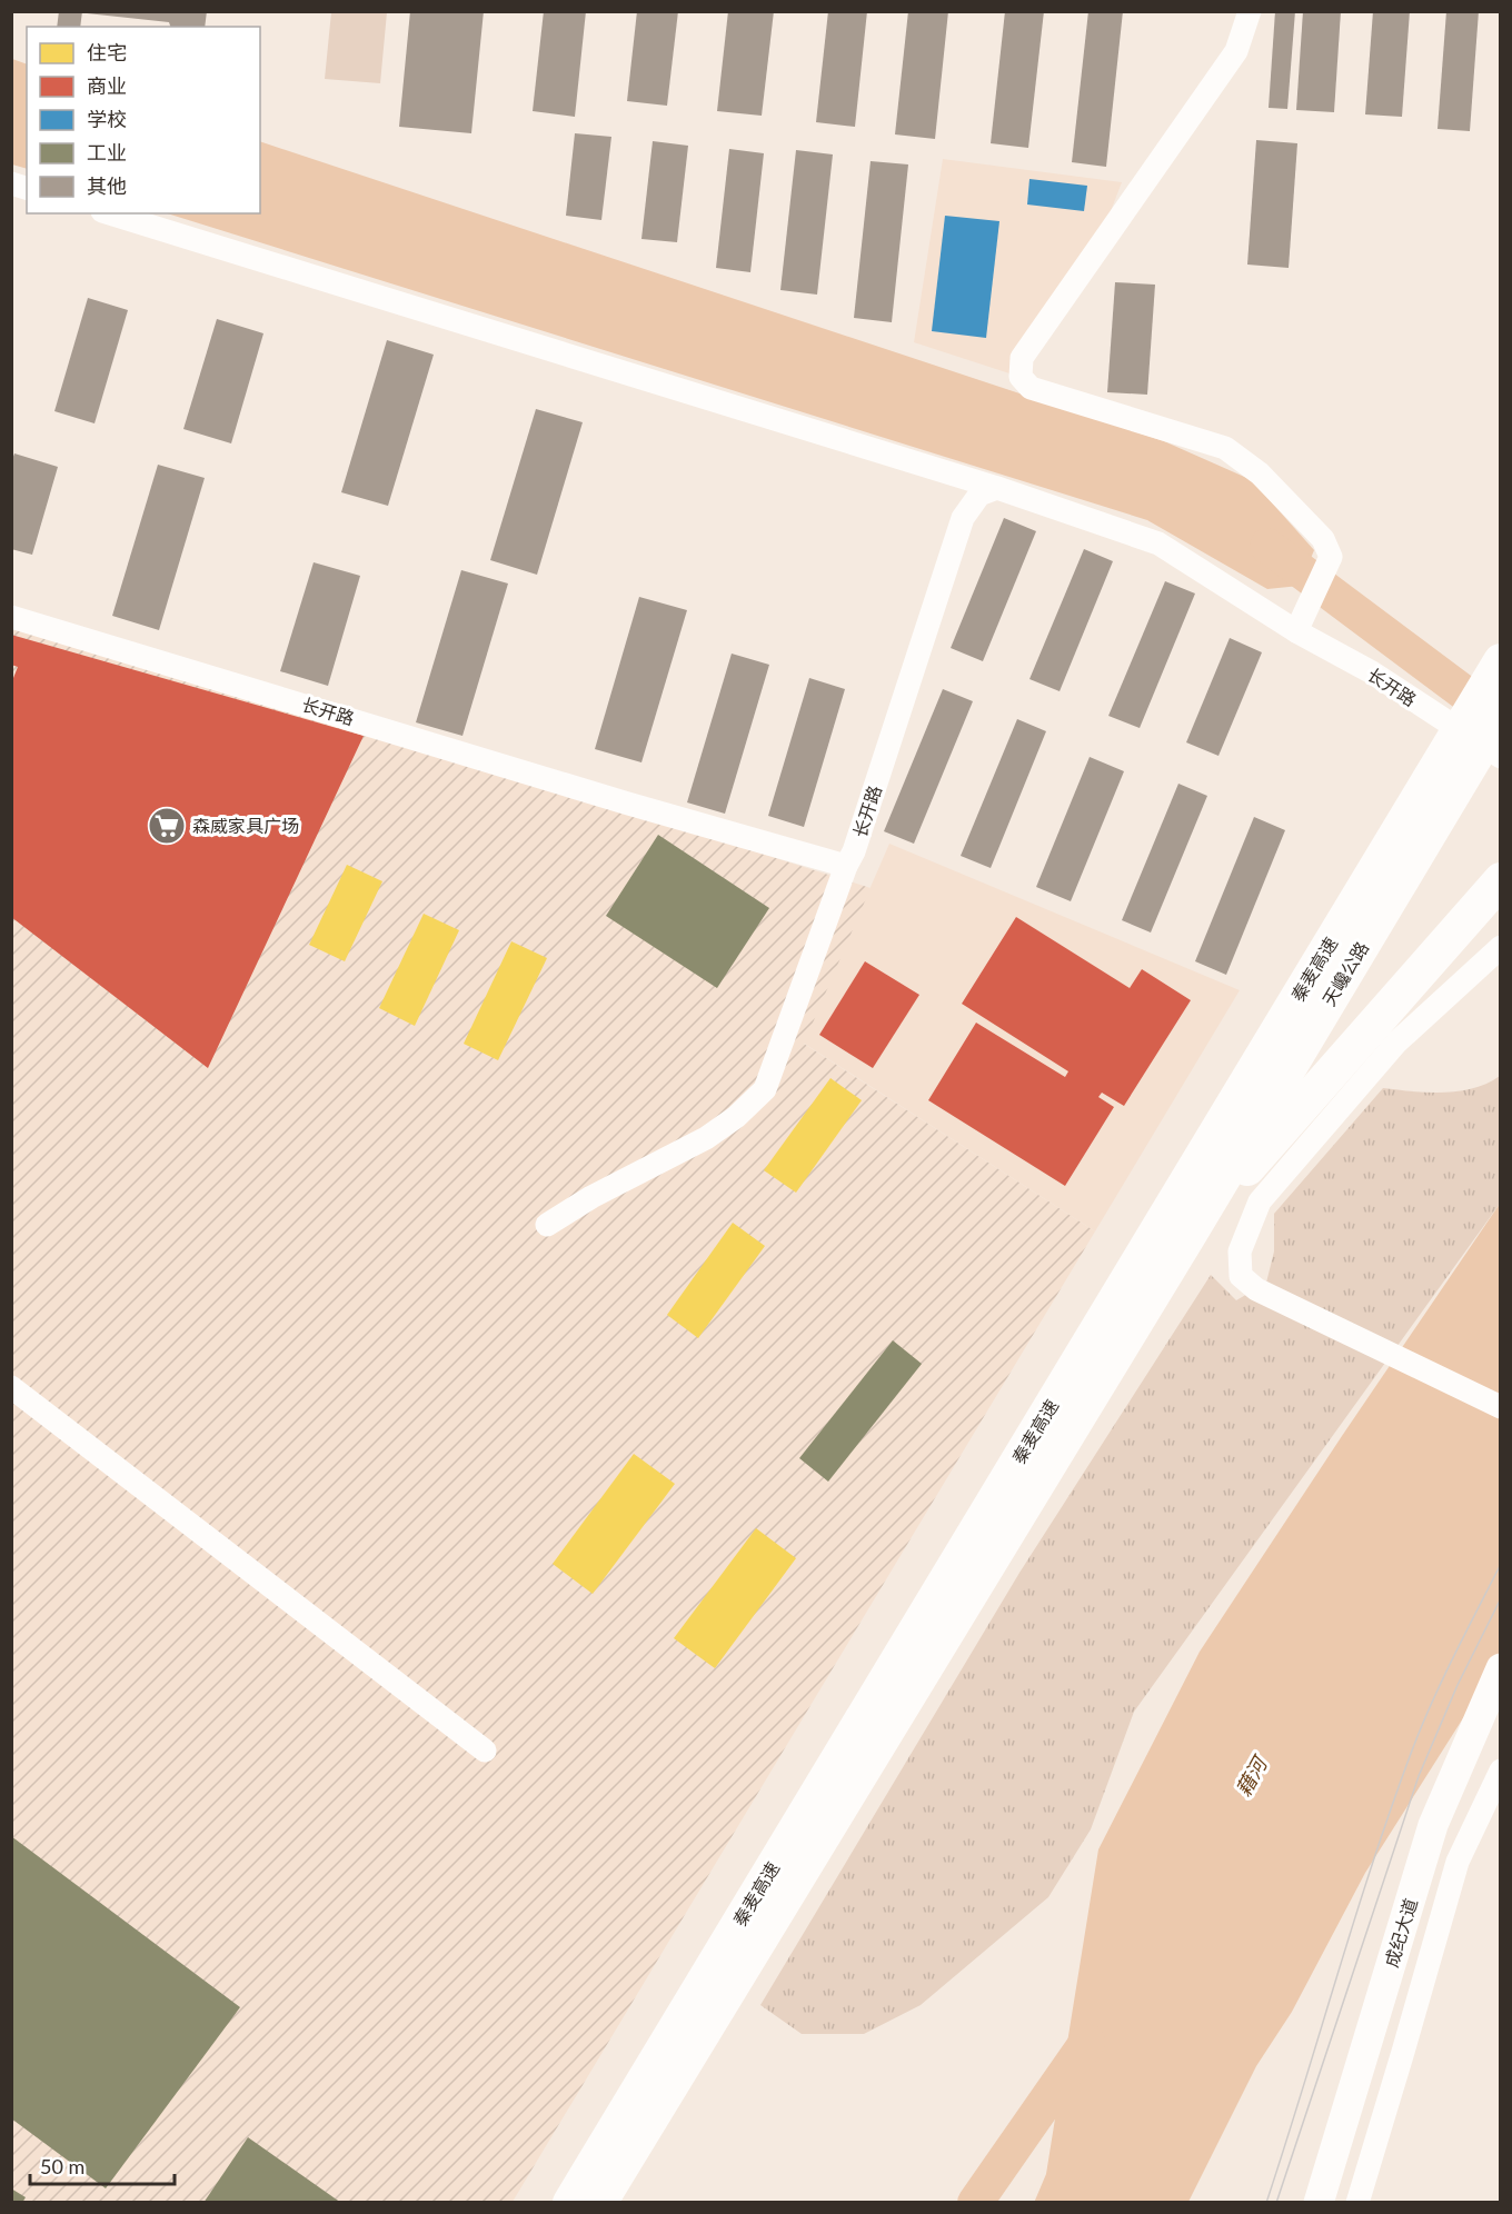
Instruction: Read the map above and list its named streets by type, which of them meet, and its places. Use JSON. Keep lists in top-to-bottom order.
{
  "streets": {
    "highway": ["秦麦高速", "天巉公路"],
    "main road": ["成纪大道"],
    "street": ["长开路"]
  },
  "crossings": [
    ["秦麦高速", "天巉公路"]
  ],
  "water": ["藉河"],
  "places": {
    "supermarket": ["森威家具广场"]
  },
  "legend": [
    "住宅",
    "商业",
    "学校",
    "工业",
    "其他"
  ],
  "scale_bar": "50 m"
}
